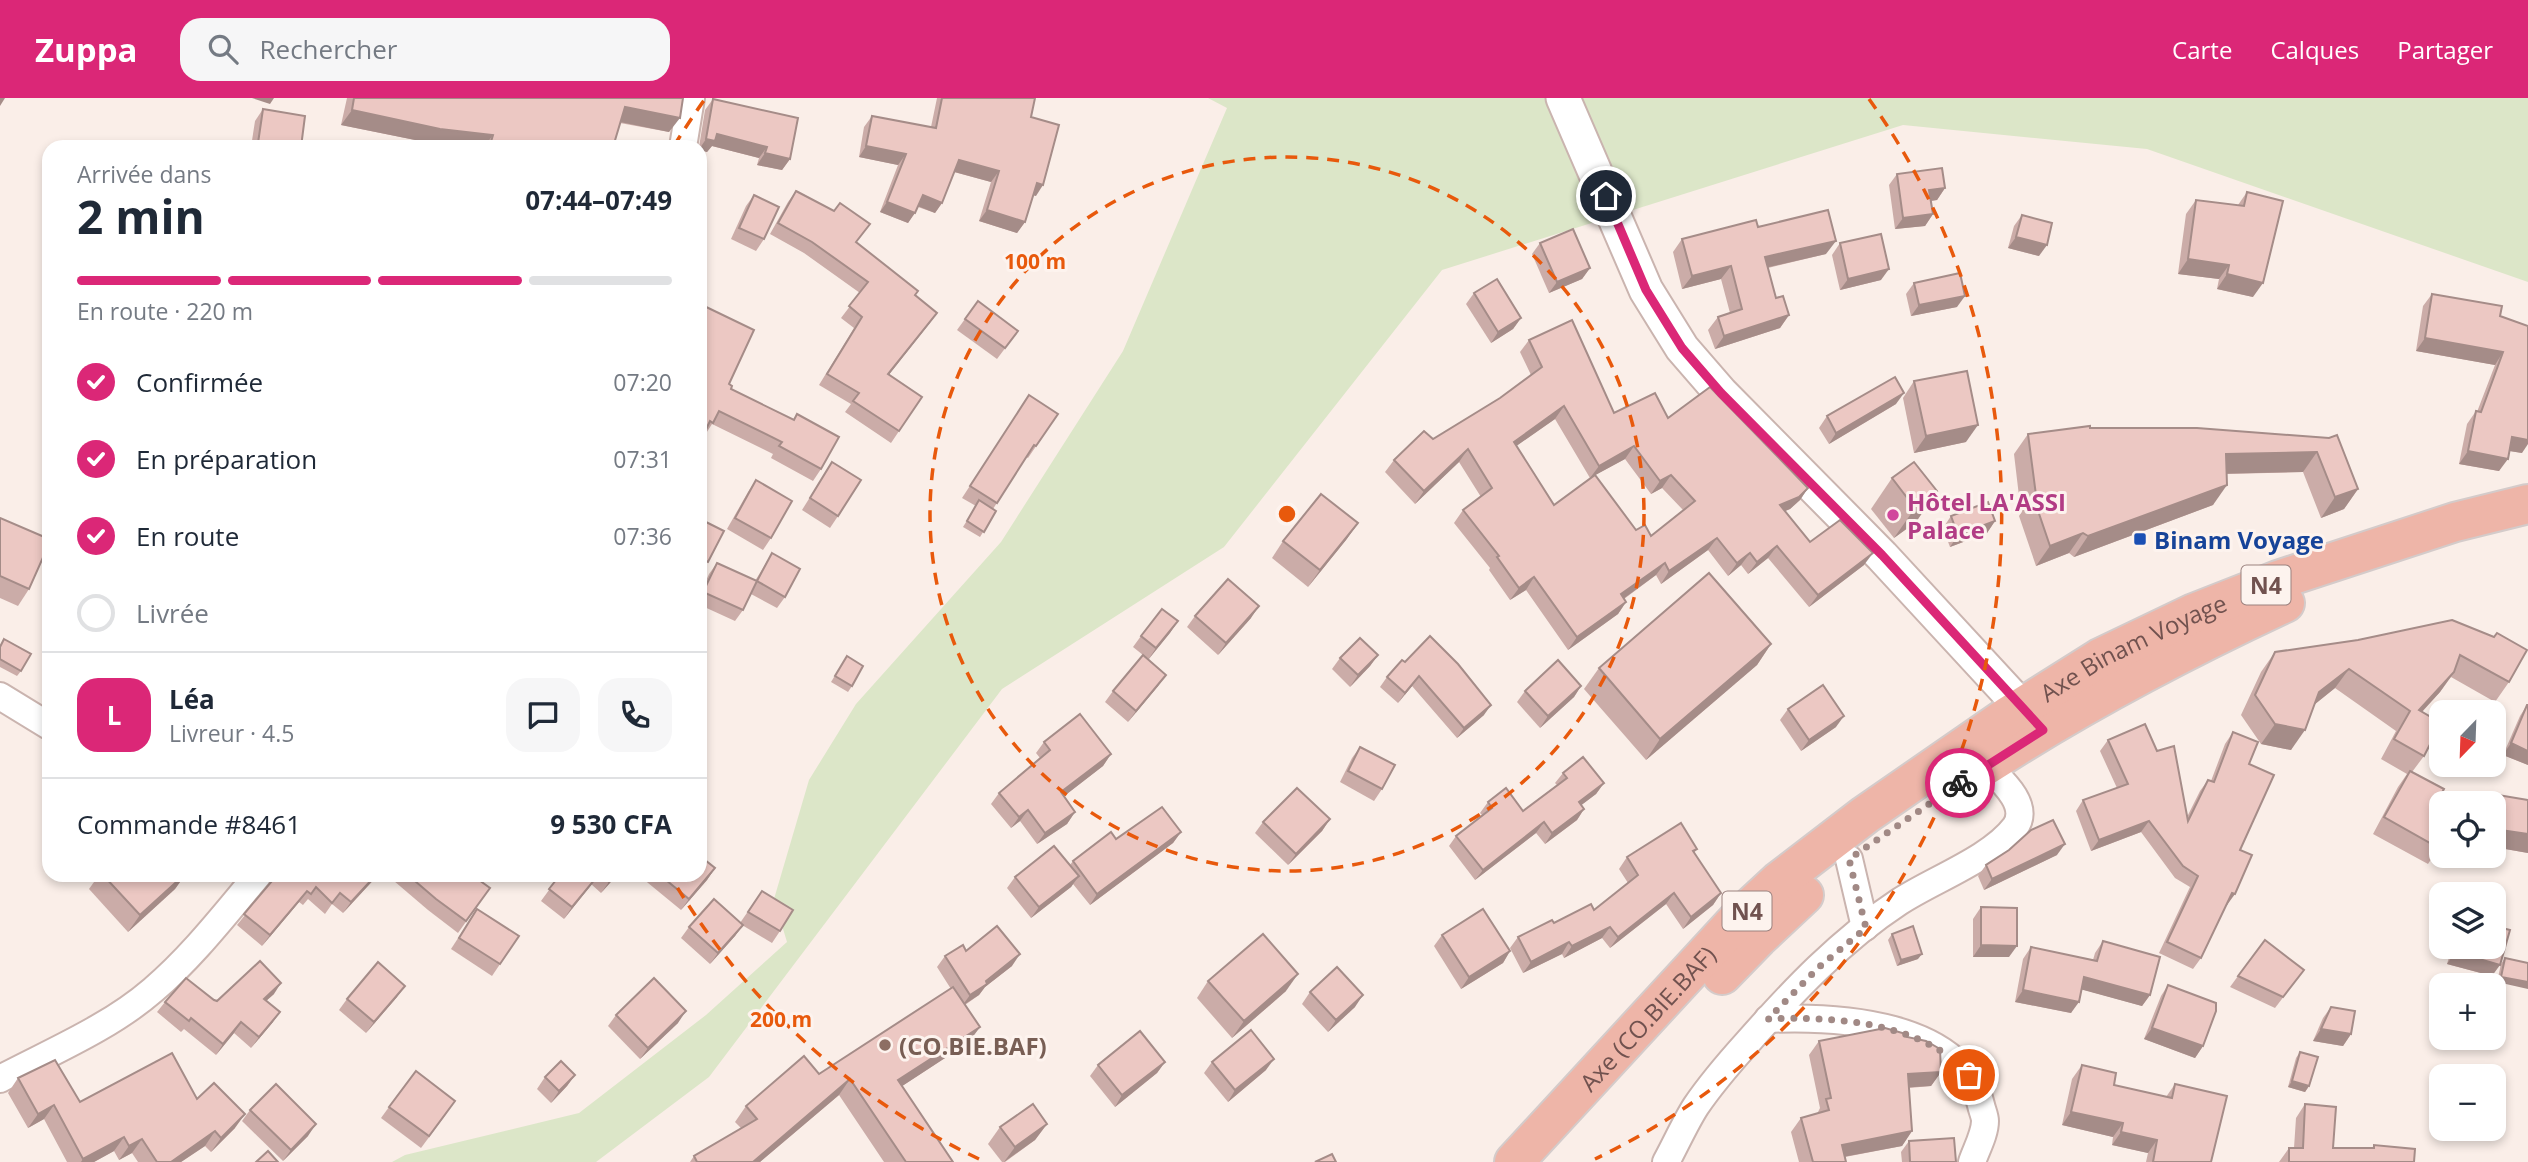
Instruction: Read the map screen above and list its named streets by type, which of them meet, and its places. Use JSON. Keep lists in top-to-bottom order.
{
  "streets": {
    "highway": ["N4", "Axe Binam Voyage", "Axe (CO.BIE.BAF)"]
  },
  "crossings": [
    ["Axe Binam Voyage", "Axe (CO.BIE.BAF)"]
  ],
  "places": {
    "other": ["Hôtel LA'ASSI Palace", "(CO.BIE.BAF)"],
    "transit": ["Binam Voyage"]
  },
  "north": "bottom left",
  "page": {
    "header": "Zuppa",
    "search": "Rechercher",
    "nav": ["Carte", "Calques", "Partager"],
    "heading": ["2 min", "Arrivée dans", "07:44–07:49"],
    "panel": [
      "Léa",
      "Livreur · 4.5",
      "Commande #8461",
      "9 530 CFA"
    ],
    "bar": "En route · 220 m",
    "list": [
      ["Confirmée", "07:20"],
      ["En préparation", "07:31"],
      ["En route", "07:36"],
      "Livrée"
    ],
    "round": "L",
    "map_buttons": ["+", "−"]
  },
  "rings": ["100 m", "200 m"]
}
